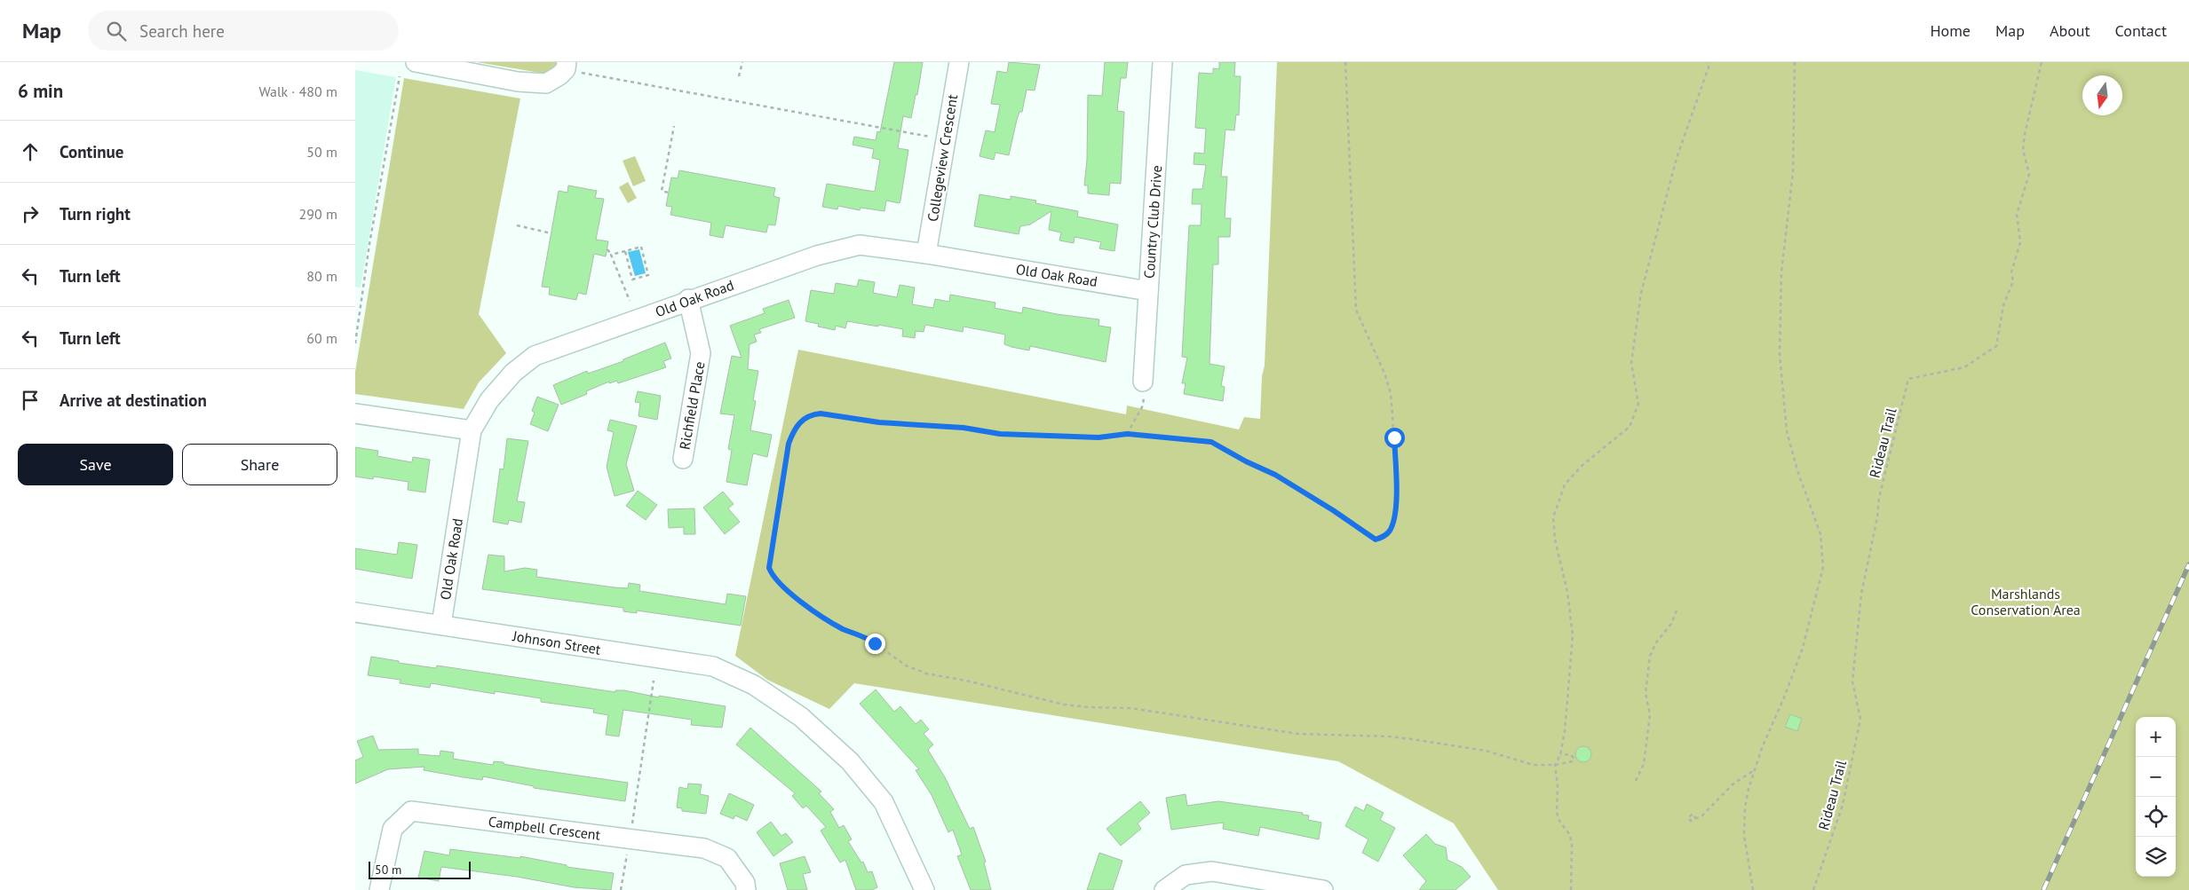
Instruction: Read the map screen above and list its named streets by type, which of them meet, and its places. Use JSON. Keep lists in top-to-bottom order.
{
  "streets": {
    "street": [
      "Collegeview Crescent",
      "Country Club Drive",
      "Old Oak Road",
      "Richfield Place",
      "Johnson Street",
      "Campbell Crescent"
    ],
    "path": ["Rideau Trail"]
  },
  "crossings": [
    ["Collegeview Crescent", "Old Oak Road"],
    ["Country Club Drive", "Old Oak Road"],
    ["Old Oak Road", "Richfield Place"],
    ["Old Oak Road", "Johnson Street"]
  ],
  "parks": ["Marshlands Conservation Area"],
  "scale_bar": "50 m",
  "north": "bottom",
  "page": {
    "header": "Map",
    "search": "Search here",
    "nav": [
      "Home",
      "Map",
      "About",
      "Contact"
    ],
    "heading": ["6 min", "Walk · 480 m"],
    "list": [
      ["Continue", "50 m"],
      ["Turn right", "290 m"],
      ["Turn left", "80 m"],
      ["Turn left", "60 m"],
      "Arrive at destination"
    ],
    "buttons": ["Save", "Share"],
    "map_buttons": ["+", "−"],
    "scale": "50 m"
  }
}
